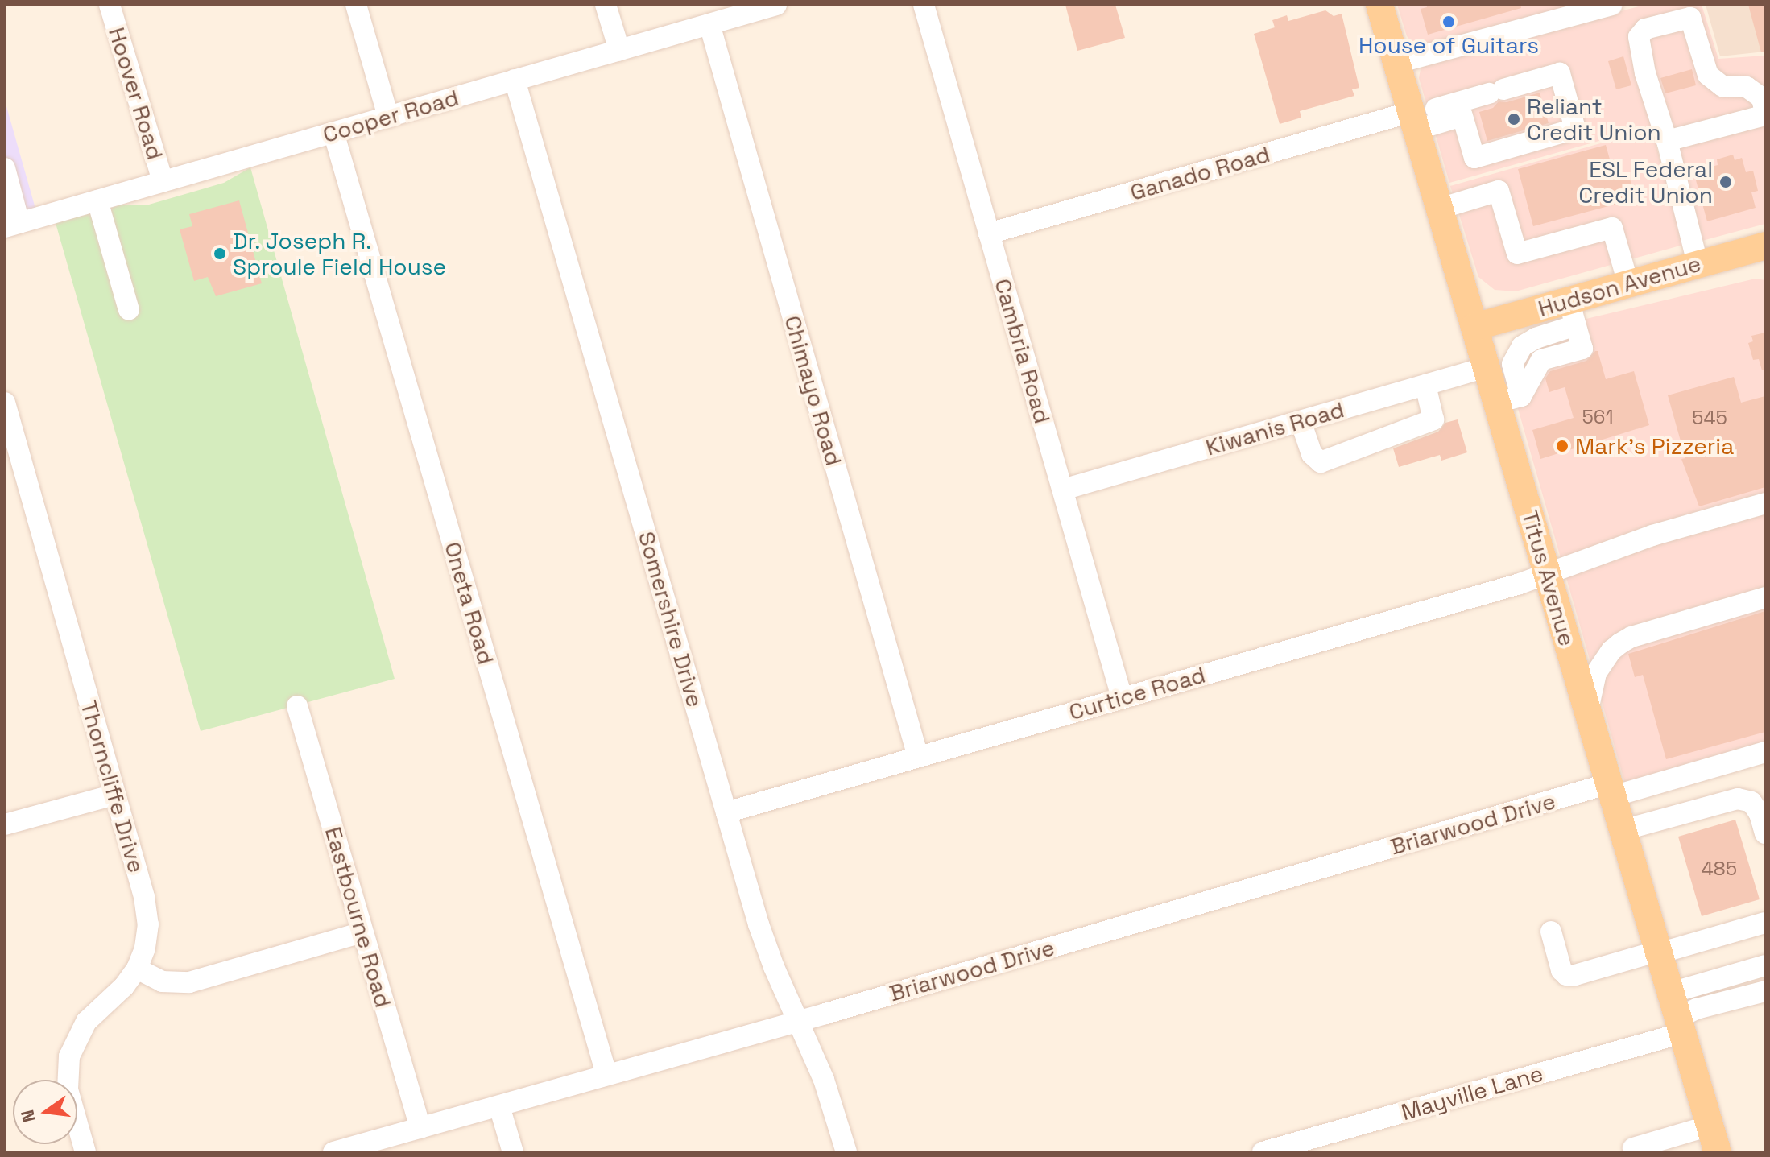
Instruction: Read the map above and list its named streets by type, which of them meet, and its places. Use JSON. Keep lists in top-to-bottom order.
{
  "streets": {
    "main road": ["Hudson Avenue", "Titus Avenue"],
    "street": [
      "Hoover Road",
      "Cooper Road",
      "Ganado Road",
      "Cambria Road",
      "Chimayo Road",
      "Kiwanis Road",
      "Oneta Road",
      "Somershire Drive",
      "Curtice Road",
      "Thorncliffe Drive",
      "Briarwood Drive",
      "Eastbourne Road",
      "Mayville Lane"
    ]
  },
  "crossings": [
    ["Hoover Road", "Cooper Road"],
    ["Cooper Road", "Chimayo Road"],
    ["Cooper Road", "Oneta Road"],
    ["Cooper Road", "Somershire Drive"],
    ["Ganado Road", "Cambria Road"],
    ["Ganado Road", "Titus Avenue"],
    ["Hudson Avenue", "Titus Avenue"],
    ["Cambria Road", "Kiwanis Road"],
    ["Cambria Road", "Curtice Road"],
    ["Chimayo Road", "Curtice Road"],
    ["Kiwanis Road", "Titus Avenue"],
    ["Titus Avenue", "Curtice Road"],
    ["Titus Avenue", "Briarwood Drive"],
    ["Titus Avenue", "Mayville Lane"],
    ["Oneta Road", "Briarwood Drive"],
    ["Somershire Drive", "Curtice Road"],
    ["Somershire Drive", "Briarwood Drive"],
    ["Briarwood Drive", "Eastbourne Road"]
  ],
  "places": [
    "House of Guitars",
    "Reliant Credit Union",
    "ESL Federal Credit Union",
    "Dr. Joseph R. Sproule Field House",
    "Mark's Pizzeria"
  ],
  "house_numbers": ["561", "545", "485"],
  "north": "left"
}
